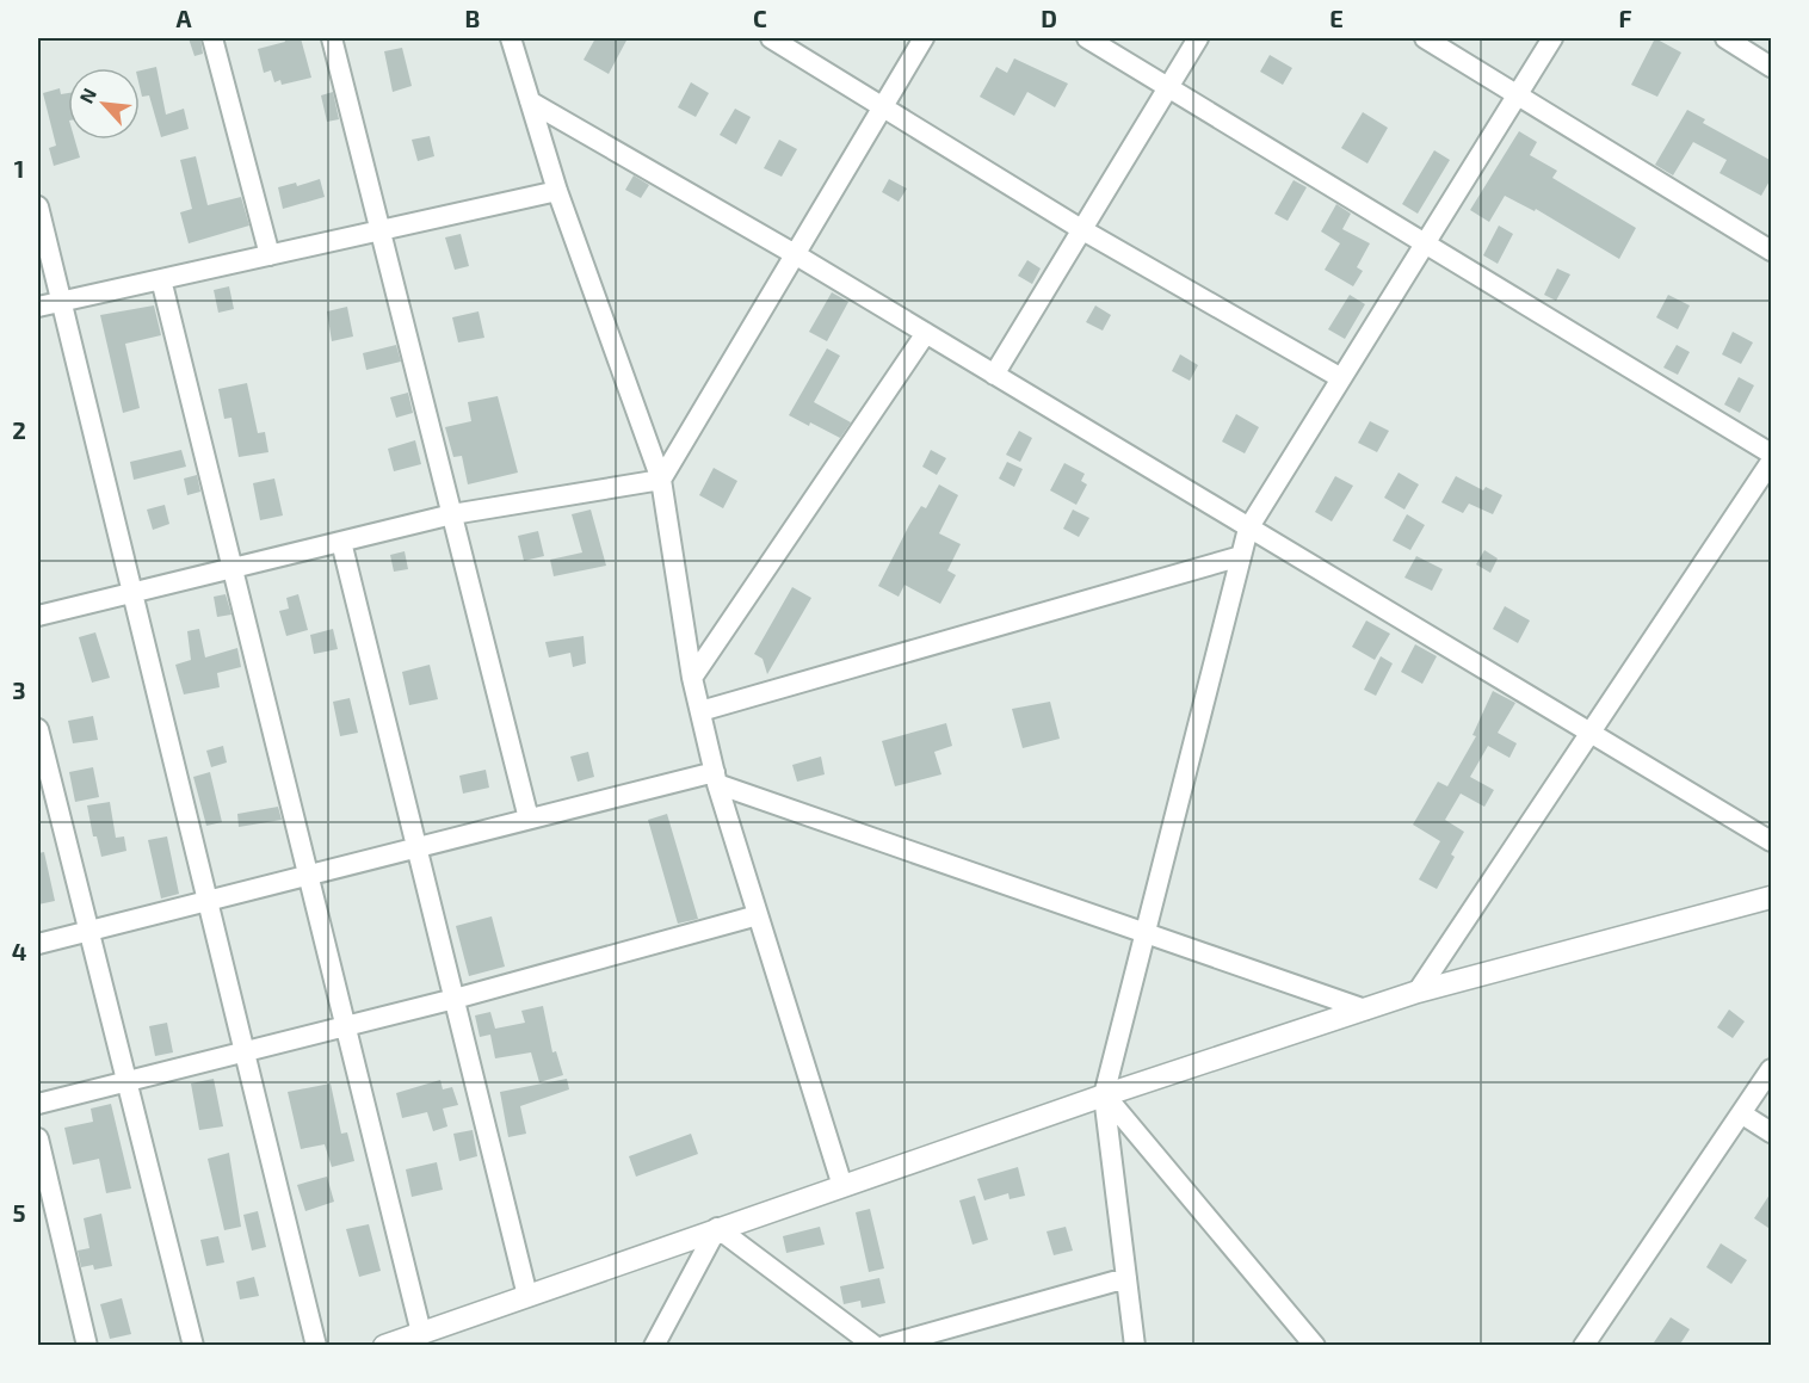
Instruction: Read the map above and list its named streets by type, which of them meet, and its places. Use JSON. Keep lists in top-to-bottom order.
{
  "north": "top left",
  "grid": {
    "columns": [
      "A",
      "B",
      "C",
      "D",
      "E",
      "F"
    ],
    "rows": [
      "1",
      "2",
      "3",
      "4",
      "5"
    ]
  }
}
